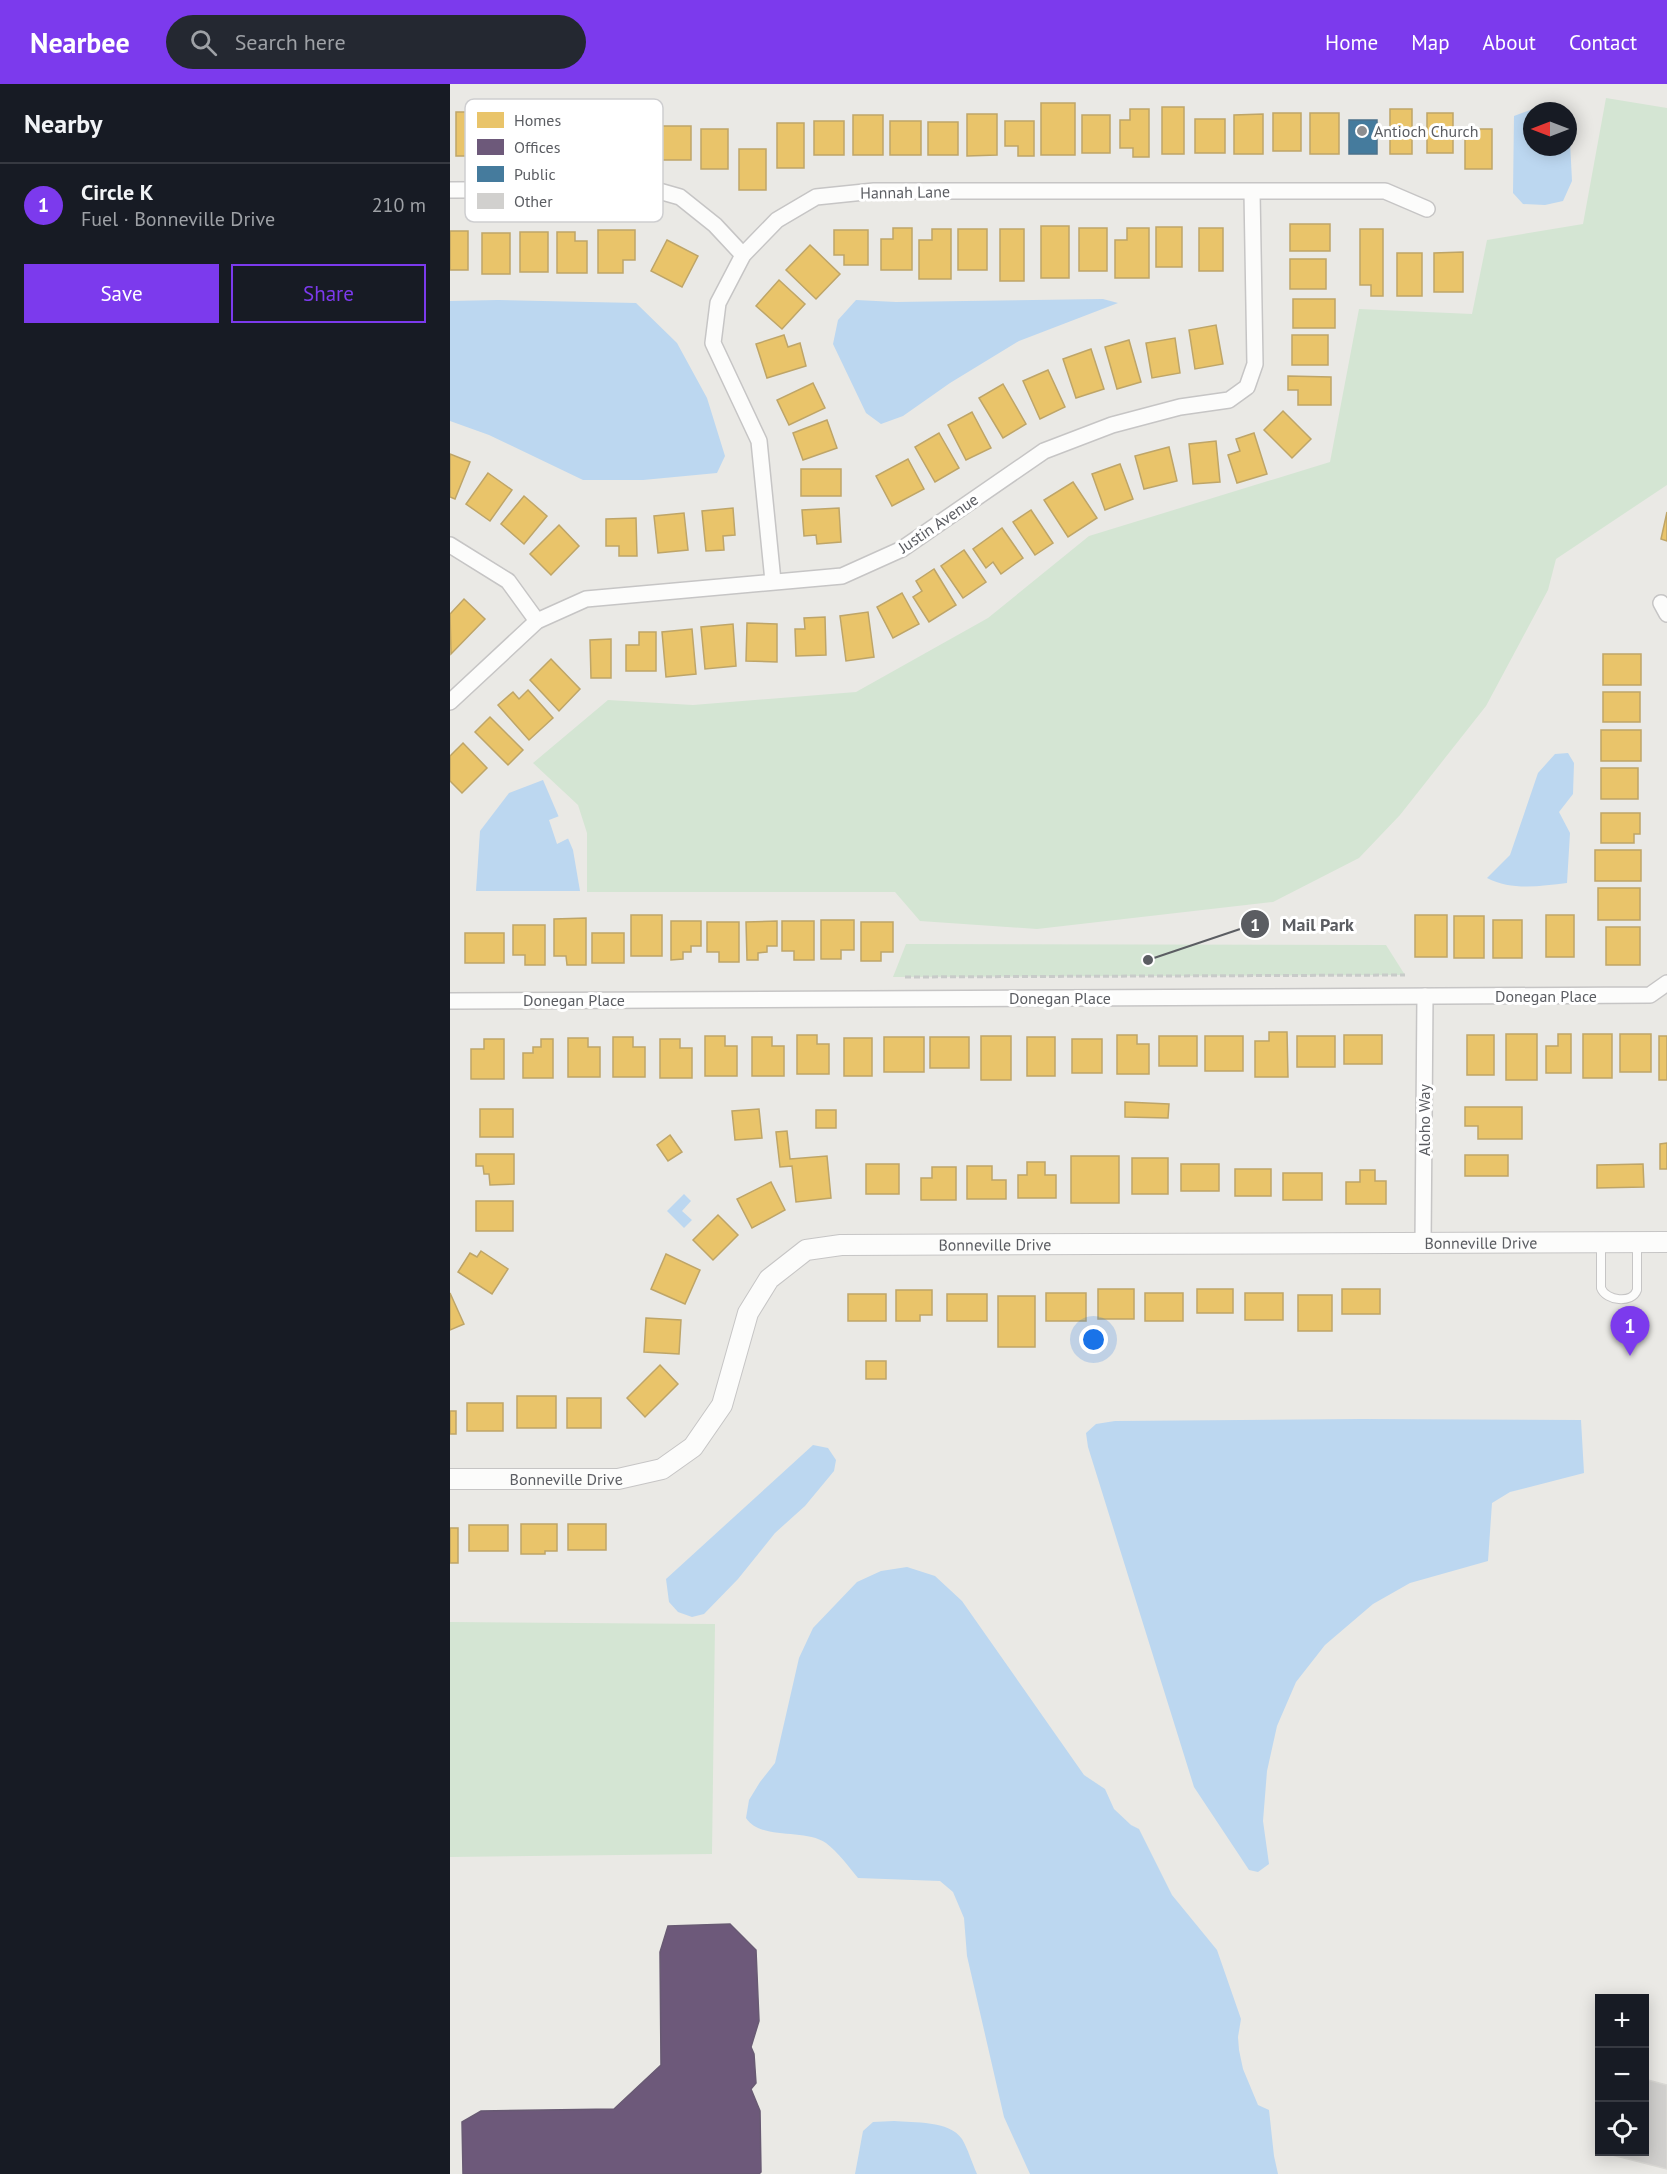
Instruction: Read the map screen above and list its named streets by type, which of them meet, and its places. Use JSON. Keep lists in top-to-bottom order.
{
  "streets": {
    "street": [
      "Hannah Lane",
      "Justin Avenue",
      "Donegan Place",
      "Aloho Way",
      "Bonneville Drive"
    ]
  },
  "crossings": [
    ["Hannah Lane", "Justin Avenue"],
    ["Donegan Place", "Aloho Way"],
    ["Aloho Way", "Bonneville Drive"]
  ],
  "places": ["Antioch Church", "Mail Park"],
  "legend": [
    "Homes",
    "Offices",
    "Public",
    "Other"
  ],
  "north": "left",
  "page": {
    "header": "Nearbee",
    "search": "Search here",
    "nav": [
      "Home",
      "Map",
      "About",
      "Contact"
    ],
    "heading": "Nearby",
    "list": [
      {
        "mark": "1",
        "name": "Circle K",
        "note": "Fuel · Bonneville Drive",
        "value": "210 m"
      }
    ],
    "buttons": ["Save", "Share"],
    "pins": "1",
    "map_buttons": ["+", "−"]
  }
}
